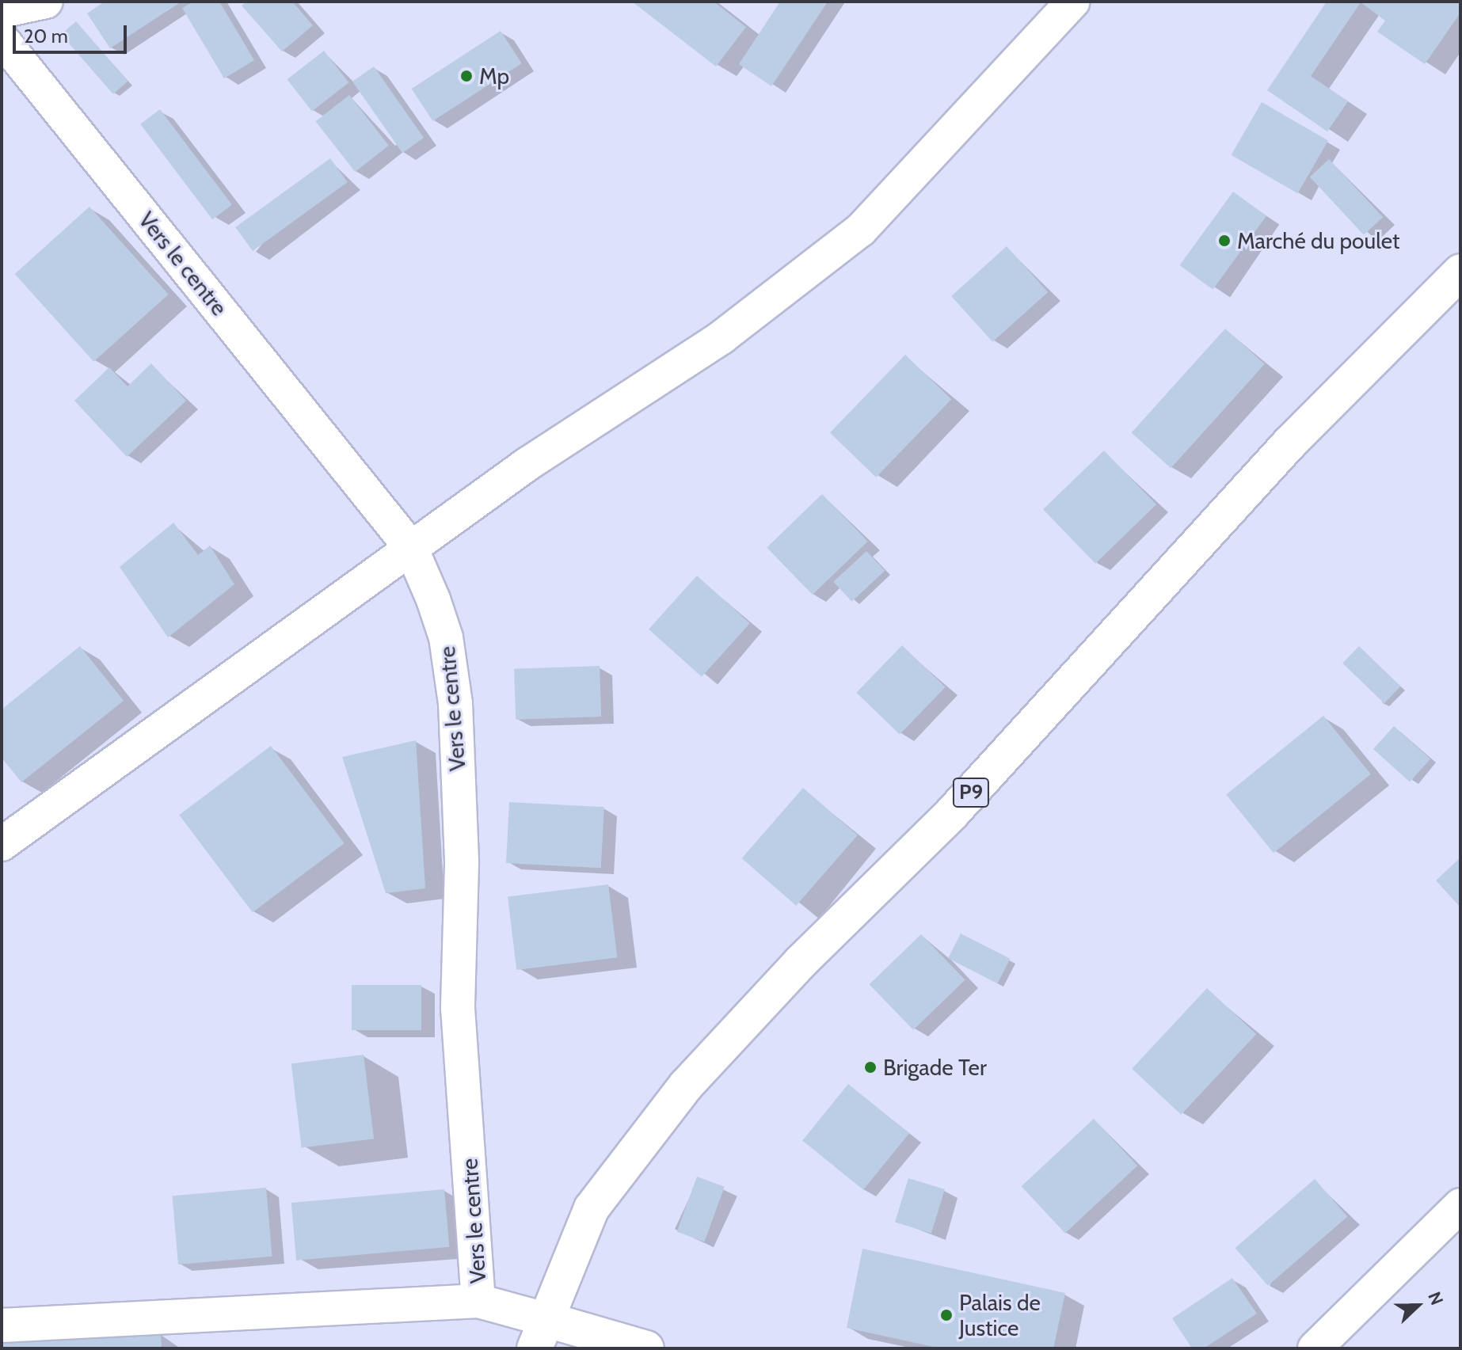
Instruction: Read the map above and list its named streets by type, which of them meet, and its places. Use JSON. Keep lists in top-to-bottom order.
{
  "streets": {
    "main road": ["P9"],
    "street": ["Vers le centre"]
  },
  "places": [
    "Mp",
    "Marché du poulet",
    "Brigade Ter",
    "Palais de Justice"
  ],
  "scale_bar": "20 m",
  "north": "right"
}
